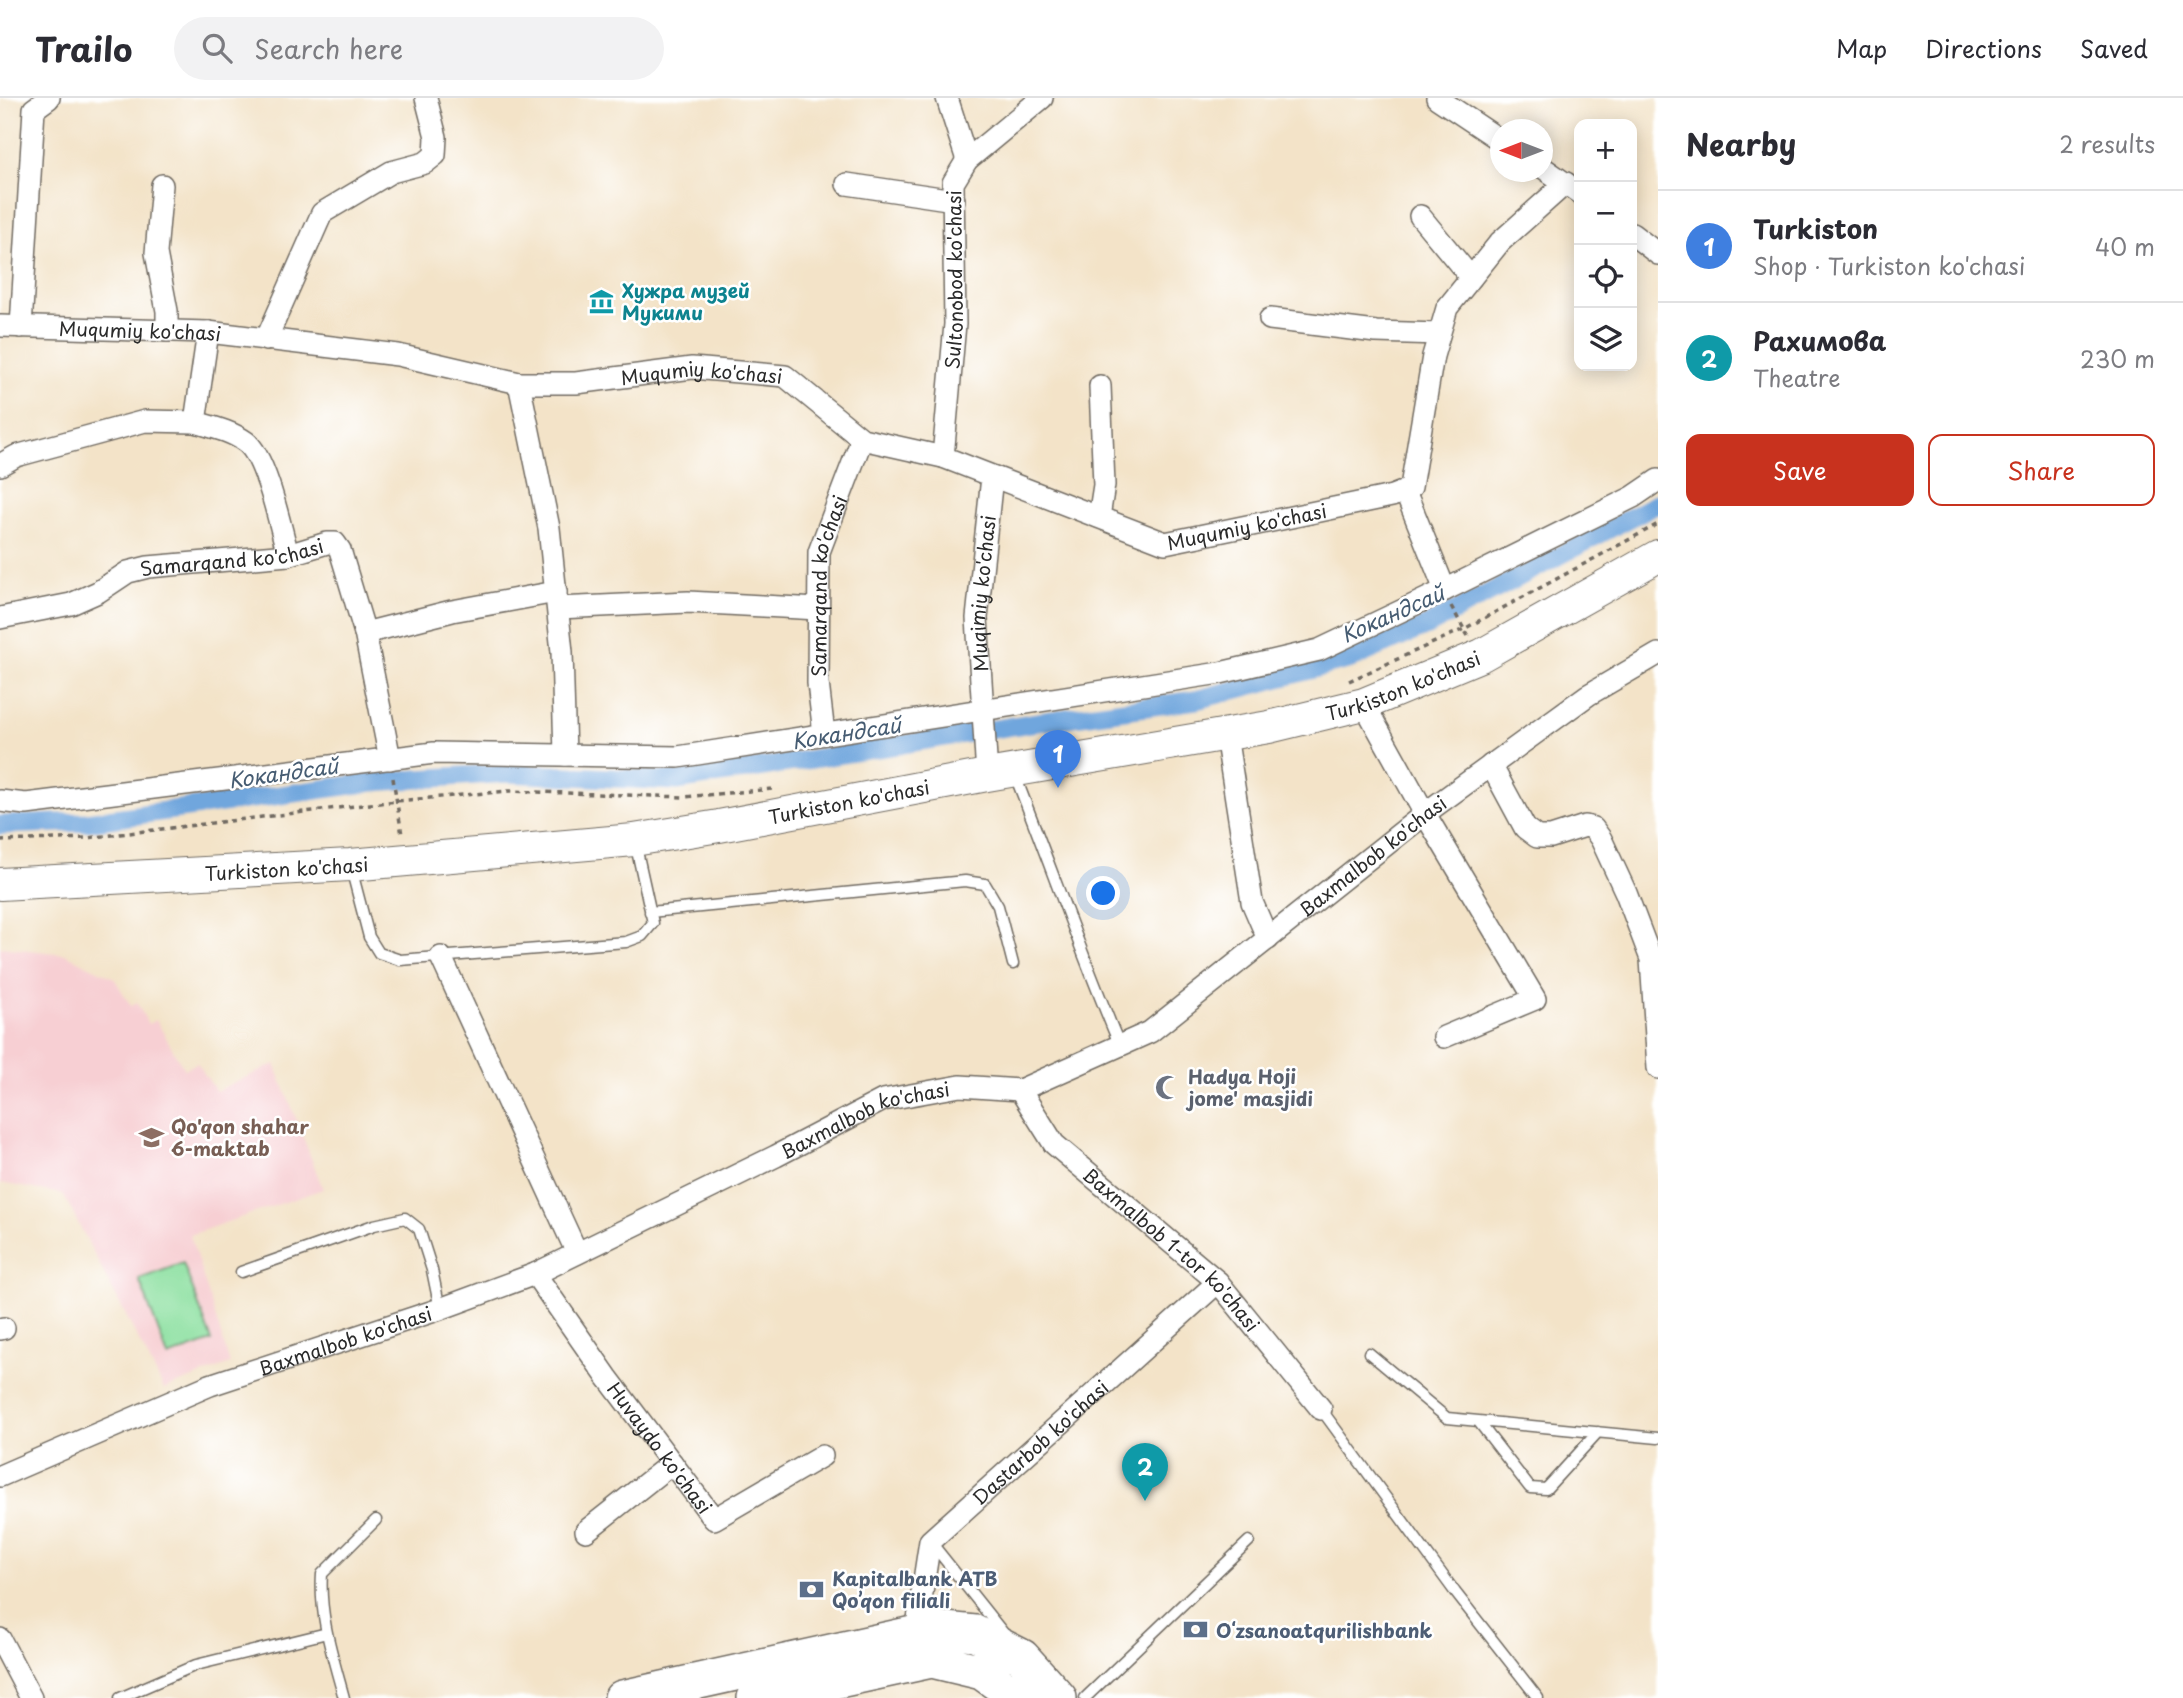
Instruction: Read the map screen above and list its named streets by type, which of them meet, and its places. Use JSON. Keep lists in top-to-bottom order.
{
  "streets": {
    "main road": ["Turkiston ko'chasi"],
    "street": [
      "Sultonobod ko'chasi",
      "Muqumiy ko'chasi",
      "Samarqand ko'chasi",
      "Muqimiy ko'chasi",
      "Baxmalbob ko'chasi",
      "Baxmalbob 1-tor ko'chasi",
      "Dastarbob ko'chasi",
      "Huvaydo ko'chasi"
    ]
  },
  "crossings": [
    ["Sultonobod ko'chasi", "Muqumiy ko'chasi"],
    ["Muqumiy ko'chasi", "Samarqand ko'chasi"],
    ["Muqumiy ko'chasi", "Muqimiy ko'chasi"],
    ["Muqimiy ko'chasi", "Turkiston ko'chasi"],
    ["Baxmalbob ko'chasi", "Baxmalbob 1-tor ko'chasi"],
    ["Baxmalbob ko'chasi", "Huvaydo ko'chasi"],
    ["Baxmalbob 1-tor ko'chasi", "Dastarbob ko'chasi"]
  ],
  "water": ["Кокандсай"],
  "places": {
    "museum": ["Хужра музей Мукими"],
    "mosque": ["Hadya Hoji jome' masjidi"],
    "school or university": ["Qo'qon shahar 6-maktab"],
    "bank": ["Kapitalbank ATB Qo’qon filiali", "Oʻzsanoatqurilishbank"]
  },
  "north": "left",
  "page": {
    "header": "Trailo",
    "search": "Search here",
    "nav": ["Map", "Directions", "Saved"],
    "heading": ["Nearby", "2 results"],
    "map_buttons": ["+", "−"],
    "list": [
      {
        "mark": "1",
        "name": "Turkiston",
        "note": "Shop · Turkiston ko'chasi",
        "value": "40 m"
      },
      {
        "mark": "2",
        "name": "Рахимова",
        "note": "Theatre",
        "value": "230 m"
      }
    ],
    "buttons": ["Save", "Share"],
    "pins": ["1", "2"]
  }
}
